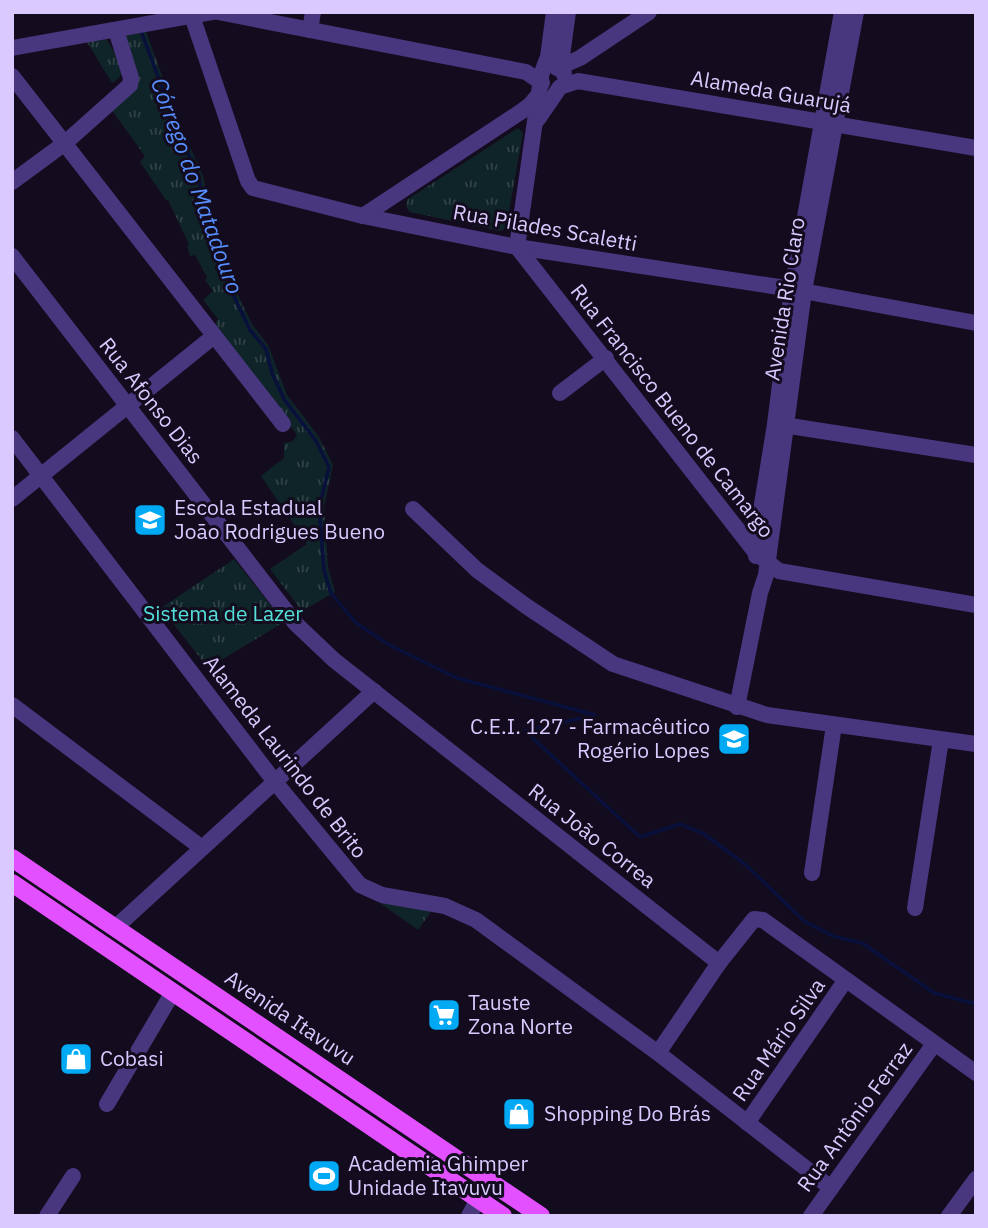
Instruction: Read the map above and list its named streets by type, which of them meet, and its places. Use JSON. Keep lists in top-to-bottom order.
{
  "streets": {
    "main road": ["Avenida Itavuvu"],
    "street": [
      "Alameda Guarujá",
      "Rua Pilades Scaletti",
      "Avenida Rio Claro",
      "Rua Afonso Dias",
      "Rua Francisco Bueno de Camargo",
      "Alameda Laurindo de Brito",
      "Rua João Correa",
      "Rua Mário Silva",
      "Rua Antônio Ferraz"
    ]
  },
  "crossings": [
    ["Alameda Guarujá", "Avenida Rio Claro"],
    ["Rua Pilades Scaletti", "Avenida Rio Claro"],
    ["Rua Pilades Scaletti", "Rua Francisco Bueno de Camargo"],
    ["Avenida Rio Claro", "Rua Francisco Bueno de Camargo"],
    ["Rua Afonso Dias", "Rua João Correa"],
    ["Alameda Laurindo de Brito", "Rua Mário Silva"],
    ["Alameda Laurindo de Brito", "Rua Antônio Ferraz"]
  ],
  "water": ["Córrego do Matadouro"],
  "parks": ["Sistema de Lazer"],
  "places": {
    "school or university": ["Escola Estadual João Rodrigues Bueno", "C.E.I. 127 - Farmacêutico Rogério Lopes"],
    "supermarket": ["Tauste Zona Norte"],
    "shop": ["Cobasi", "Shopping Do Brás"],
    "sports": ["Academia Ghimper Unidade Itavuvu"]
  }
}
